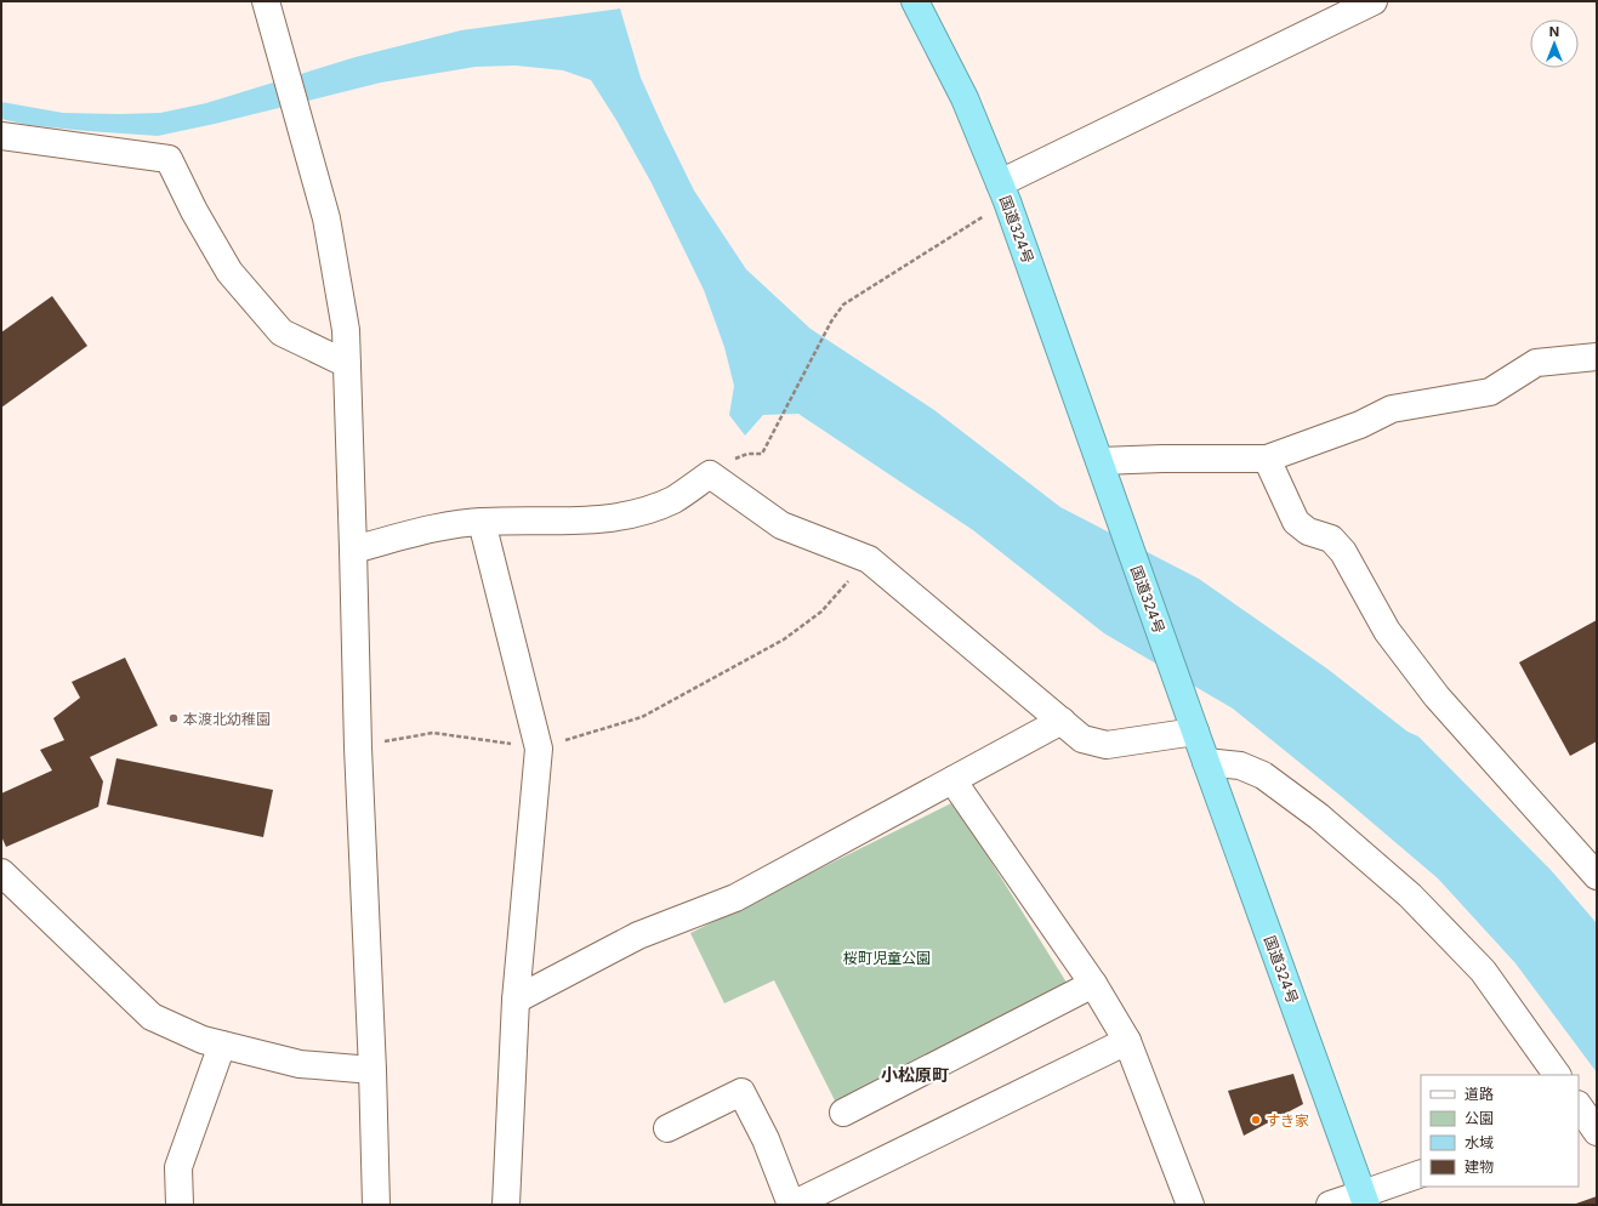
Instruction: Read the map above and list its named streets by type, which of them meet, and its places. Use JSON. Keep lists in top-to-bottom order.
{
  "streets": {
    "highway": ["国道324号"]
  },
  "districts": ["小松原町"],
  "parks": ["桜町児童公園"],
  "places": ["本渡北幼稚園", "すき家"],
  "legend": [
    "道路",
    "公園",
    "水域",
    "建物"
  ],
  "north": "top"
}
